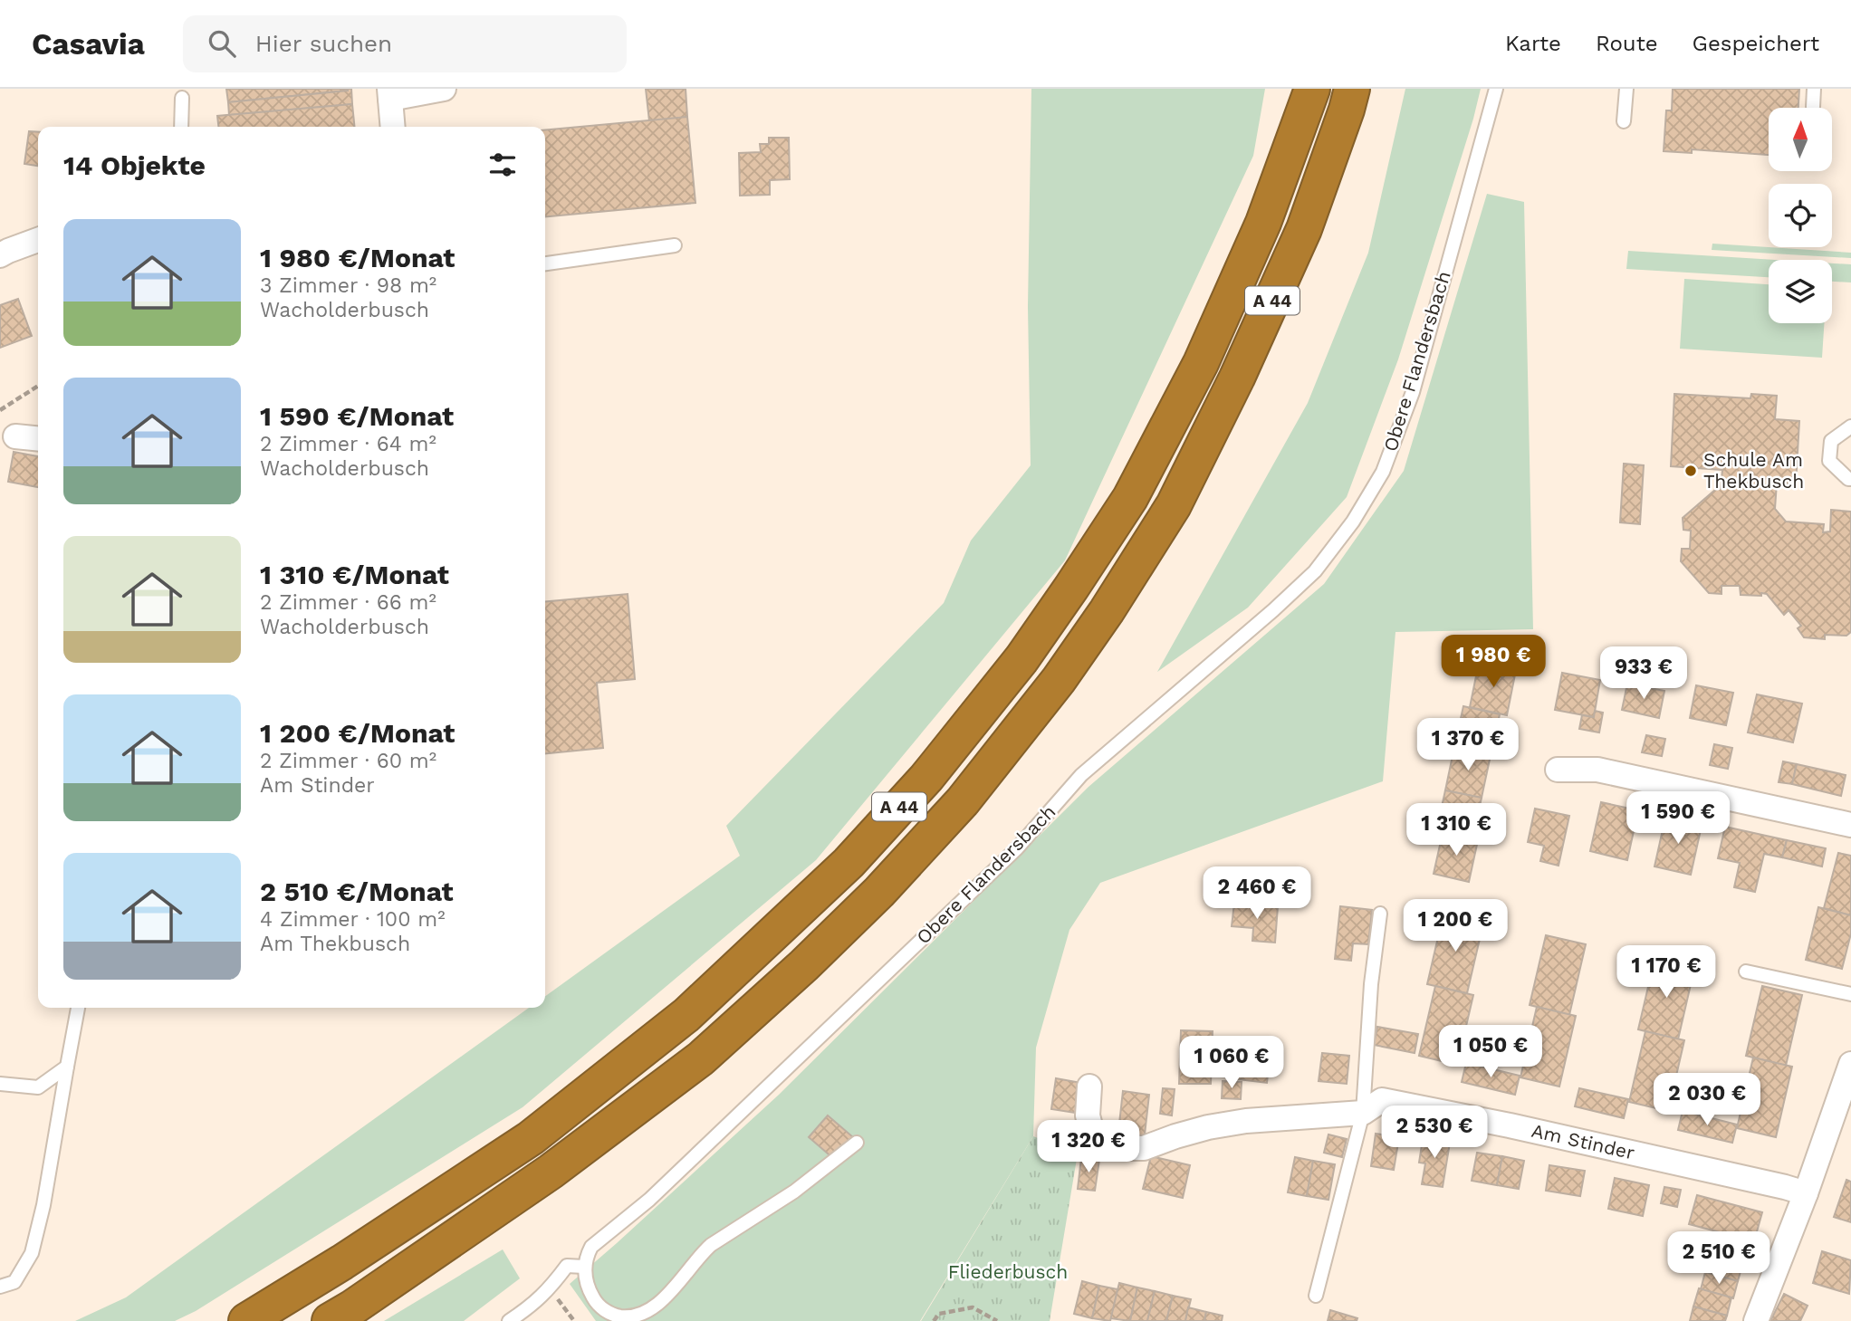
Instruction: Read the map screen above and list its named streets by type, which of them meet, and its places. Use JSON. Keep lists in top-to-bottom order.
{
  "streets": {
    "highway": ["A 44"],
    "street": ["Am Stinder"],
    "lane": ["Obere Flandersbach"]
  },
  "parks": ["Fliederbusch"],
  "places": ["Schule Am Thekbusch"],
  "north": "top",
  "page": {
    "header": "Casavia",
    "search": "Hier suchen",
    "nav": ["Karte", "Route", "Gespeichert"],
    "heading": "14 Objekte",
    "list": [
      {
        "name": "1 980 €/Monat",
        "note": "3 Zimmer · 98 m² · Wacholderbusch"
      },
      {
        "name": "1 590 €/Monat",
        "note": "2 Zimmer · 64 m² · Wacholderbusch"
      },
      {
        "name": "1 310 €/Monat",
        "note": "2 Zimmer · 66 m² · Wacholderbusch"
      },
      {
        "name": "1 200 €/Monat",
        "note": "2 Zimmer · 60 m² · Am Stinder"
      },
      {
        "name": "2 510 €/Monat",
        "note": "4 Zimmer · 100 m² · Am Thekbusch"
      }
    ],
    "price": [
      "1 980 €",
      "933 €",
      "1 370 €",
      "1 590 €",
      "1 310 €",
      "2 460 €",
      "1 200 €",
      "1 170 €",
      "1 050 €",
      "1 060 €",
      "2 030 €",
      "2 530 €",
      "1 320 €",
      "2 510 €"
    ]
  }
}
